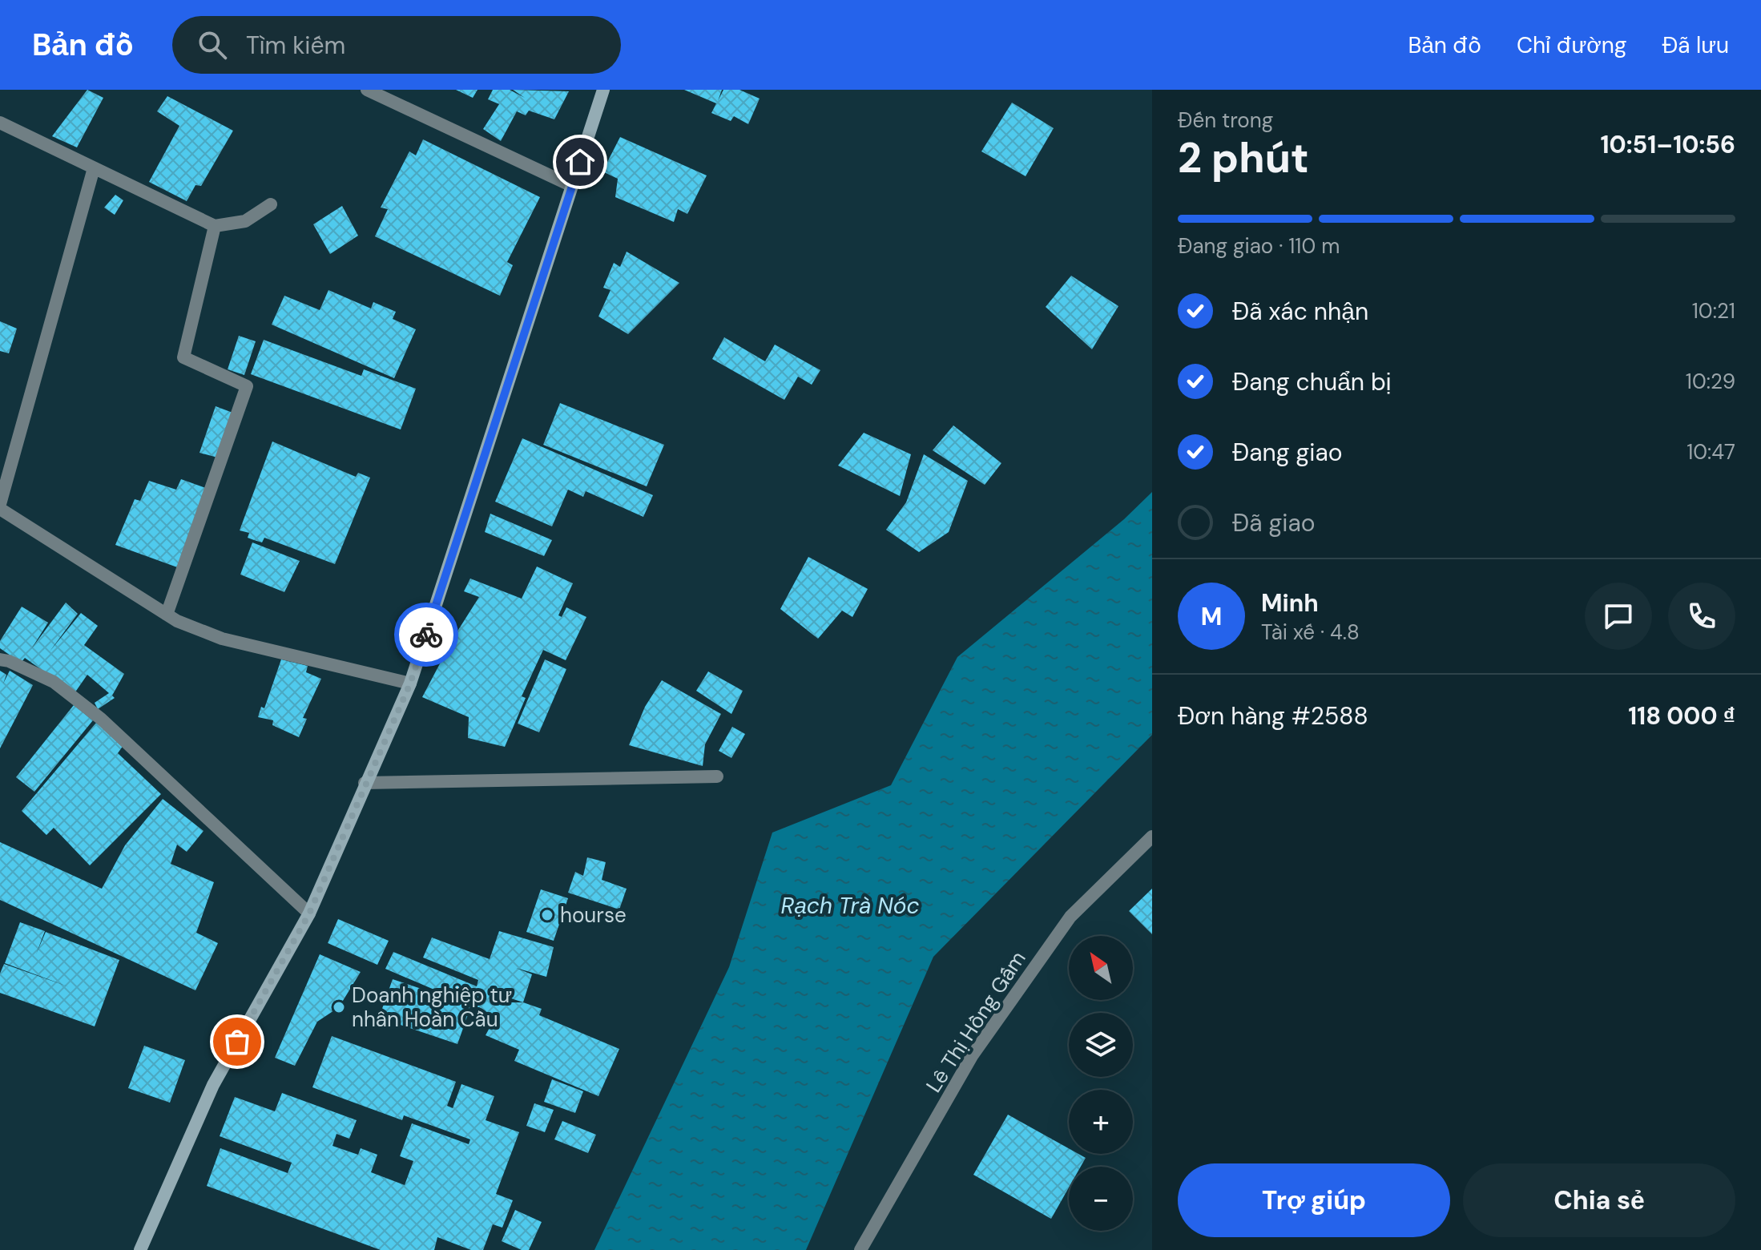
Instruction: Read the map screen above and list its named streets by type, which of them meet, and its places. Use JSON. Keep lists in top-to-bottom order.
{
  "streets": {
    "street": ["Lê Thị Hồng Gấm"]
  },
  "water": ["Rạch Trà Nóc"],
  "places": ["hourse", "Doanh nghiệp tư nhân Hoàn Cầu"],
  "north": "top left",
  "page": {
    "header": "Bản đồ",
    "search": "Tìm kiếm",
    "nav": ["Bản đồ", "Chỉ đường", "Đã lưu"],
    "heading": ["2 phút", "Đến trong", "10:51–10:56"],
    "panel": [
      "Minh",
      "Tài xế · 4.8",
      "Đơn hàng #2588",
      "118 000 ₫"
    ],
    "bar": "Đang giao · 110 m",
    "list": [
      ["Đã xác nhận", "10:21"],
      ["Đang chuẩn bị", "10:29"],
      ["Đang giao", "10:47"],
      "Đã giao"
    ],
    "round": "M",
    "map_buttons": ["+", "−"],
    "buttons": ["Trợ giúp", "Chia sẻ"]
  }
}
